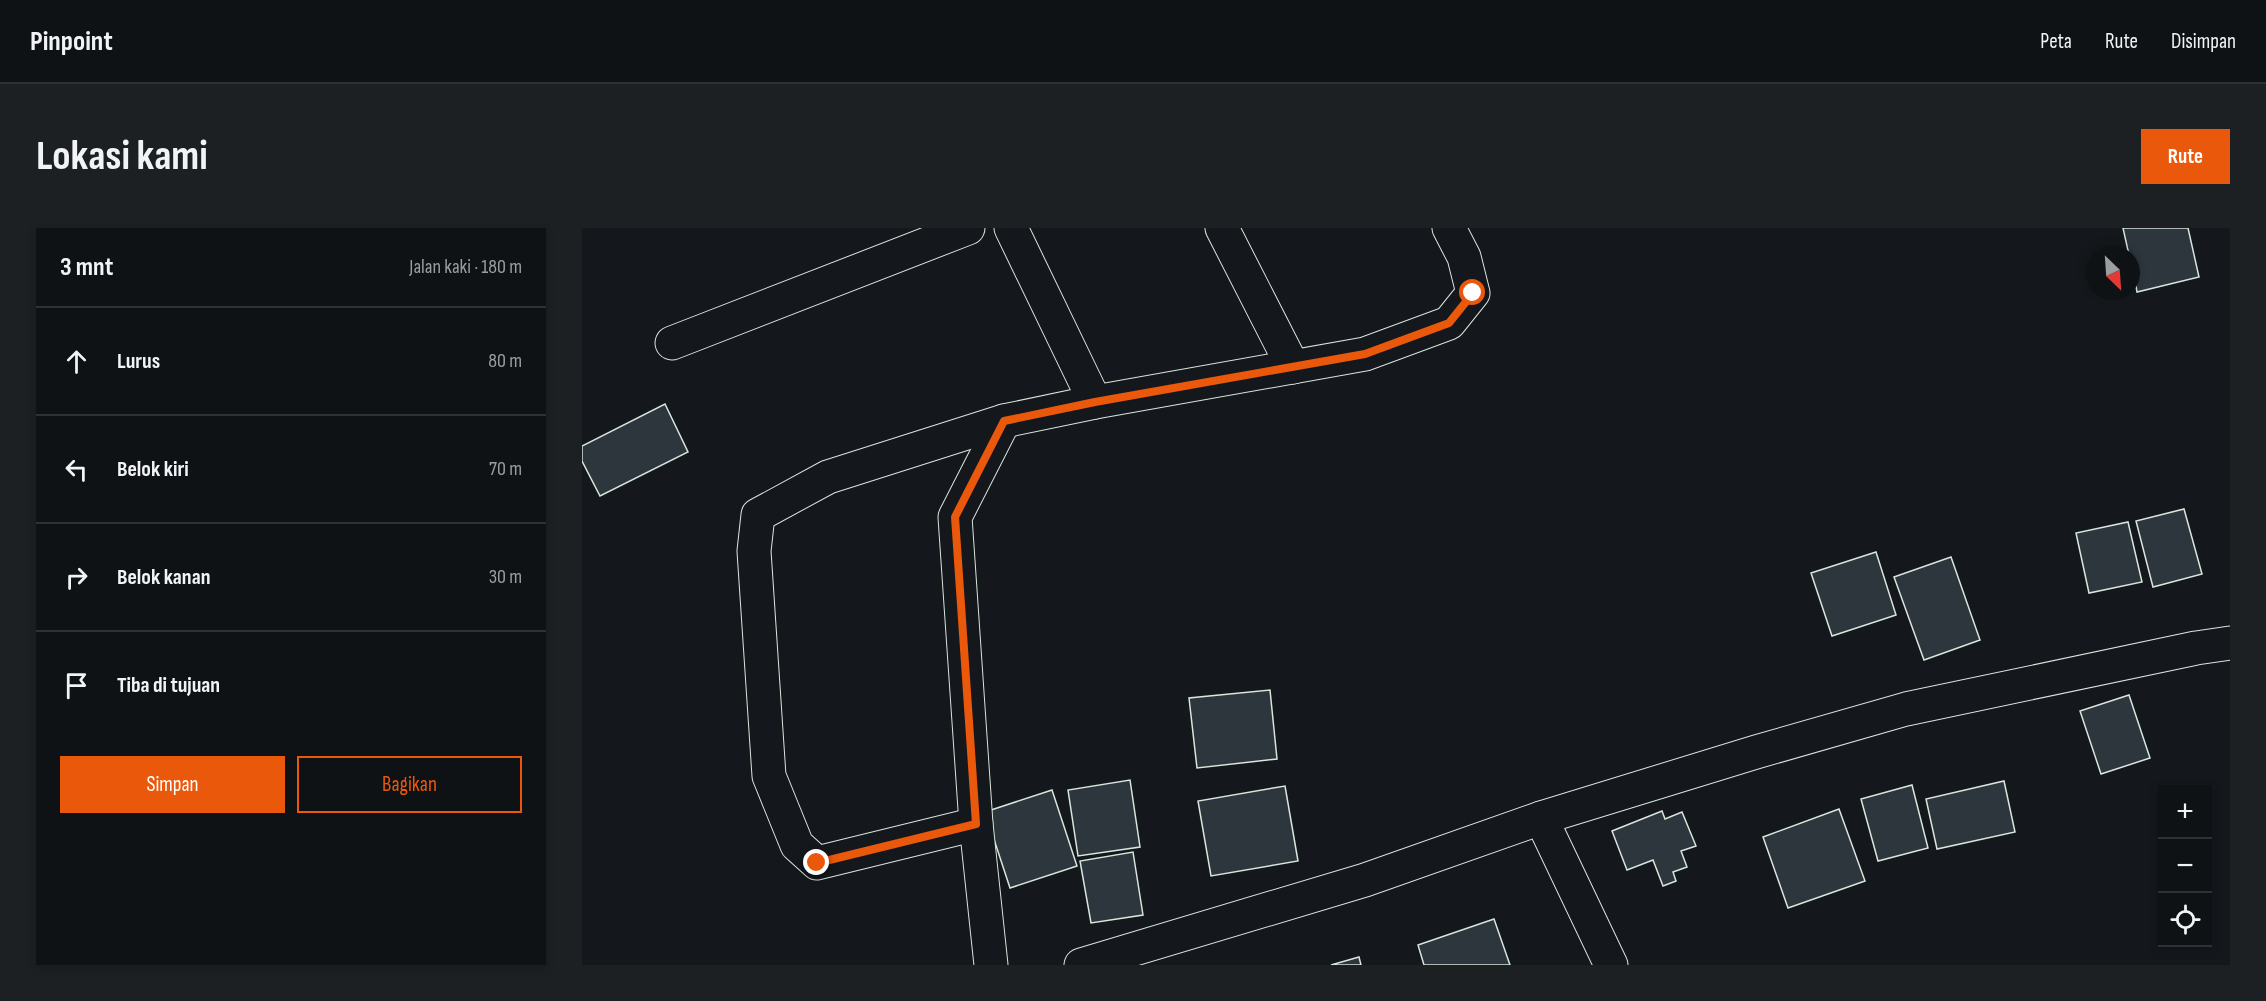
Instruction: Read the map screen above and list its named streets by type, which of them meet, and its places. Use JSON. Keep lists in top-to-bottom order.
{
  "north": "bottom right",
  "page": {
    "header": "Pinpoint",
    "nav": ["Peta", "Rute", "Disimpan"],
    "buttons": [
      "Rute",
      ["Simpan", "Bagikan"]
    ],
    "title": "Lokasi kami",
    "heading": ["3 mnt", "Jalan kaki · 180 m"],
    "list": [
      ["Lurus", "80 m"],
      ["Belok kiri", "70 m"],
      ["Belok kanan", "30 m"],
      "Tiba di tujuan"
    ],
    "map_buttons": ["+", "−"]
  }
}
